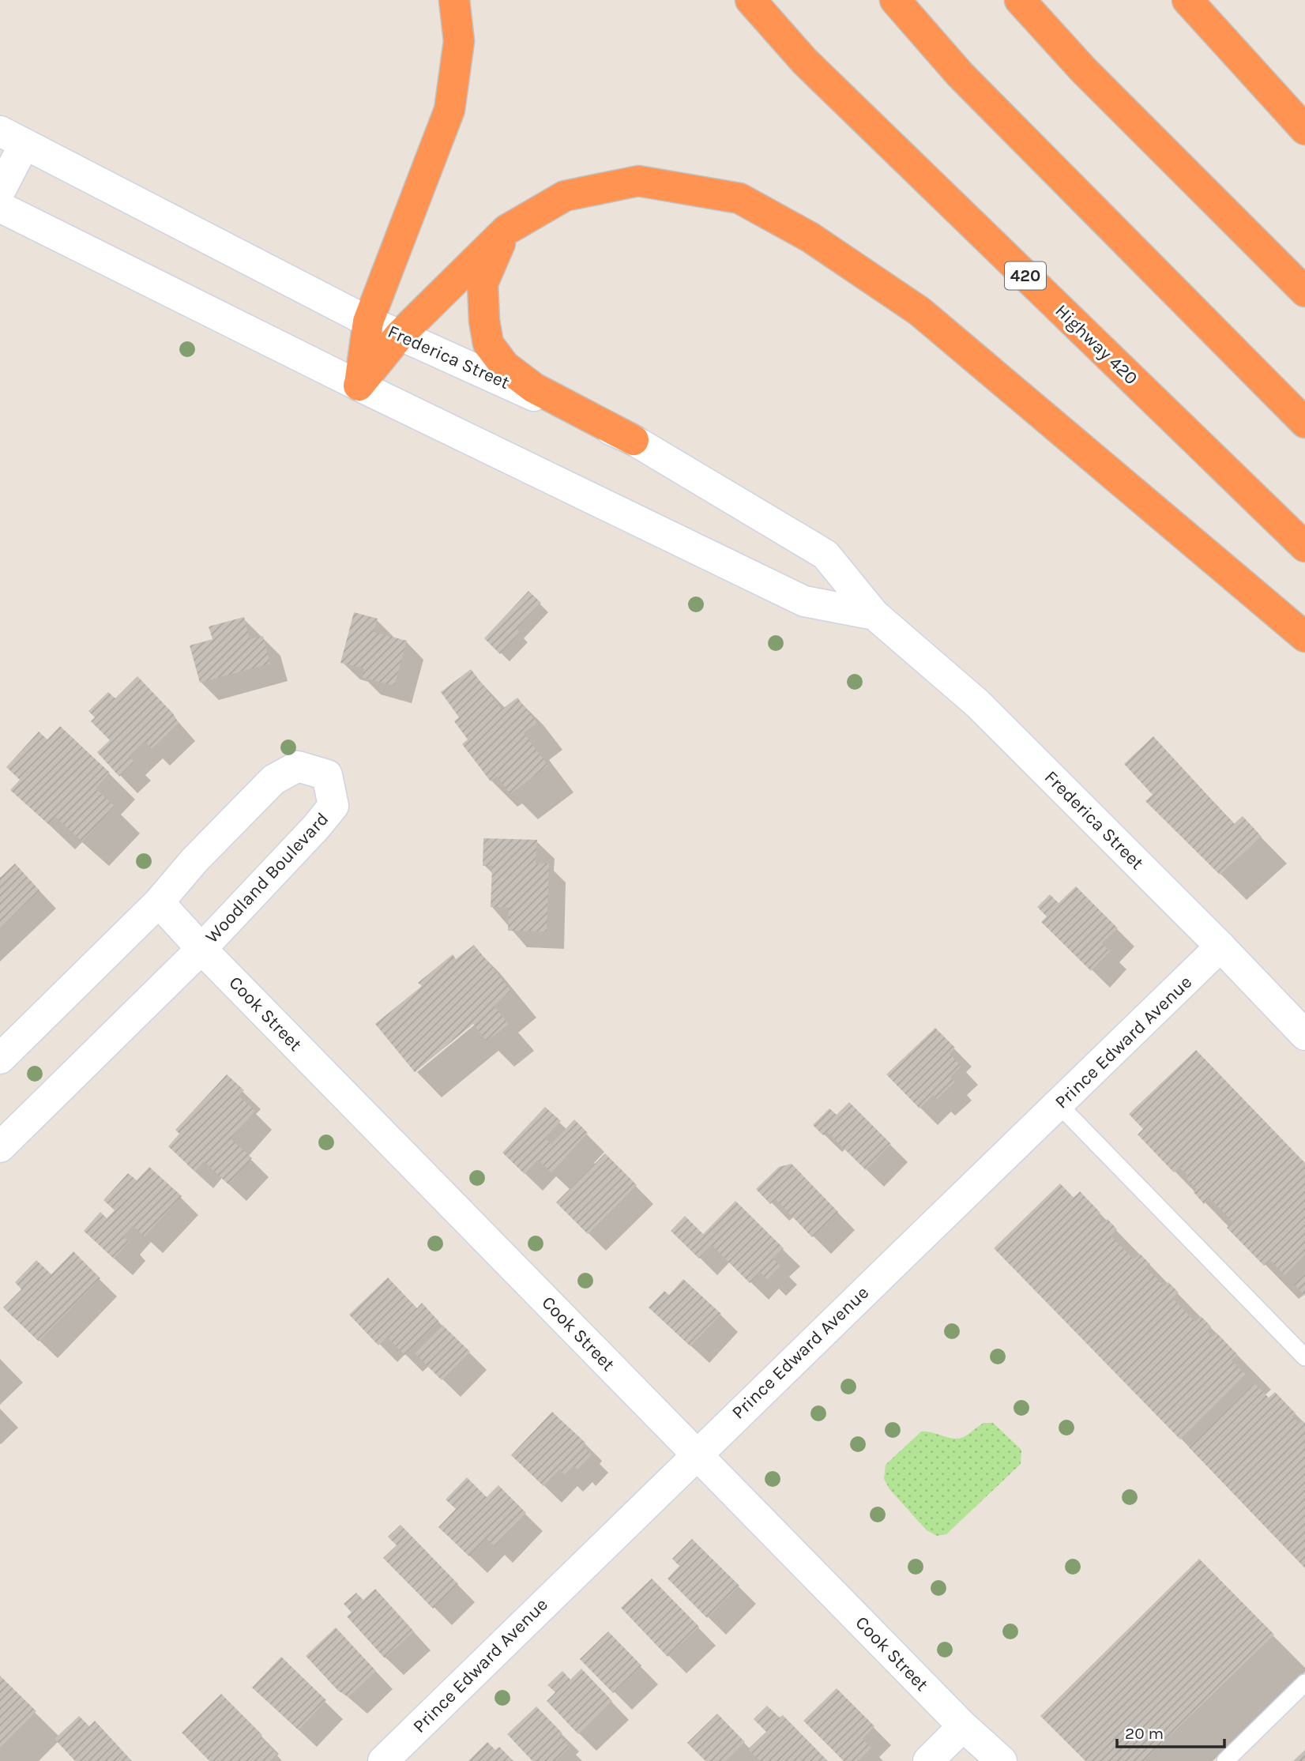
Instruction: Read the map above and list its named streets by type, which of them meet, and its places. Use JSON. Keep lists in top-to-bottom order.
{
  "streets": {
    "highway": ["420", "Highway 420"],
    "street": [
      "Frederica Street",
      "Woodland Boulevard",
      "Cook Street",
      "Prince Edward Avenue"
    ]
  },
  "crossings": [
    ["Frederica Street", "Prince Edward Avenue"],
    ["Woodland Boulevard", "Cook Street"],
    ["Cook Street", "Prince Edward Avenue"]
  ],
  "scale_bar": "20 m"
}
